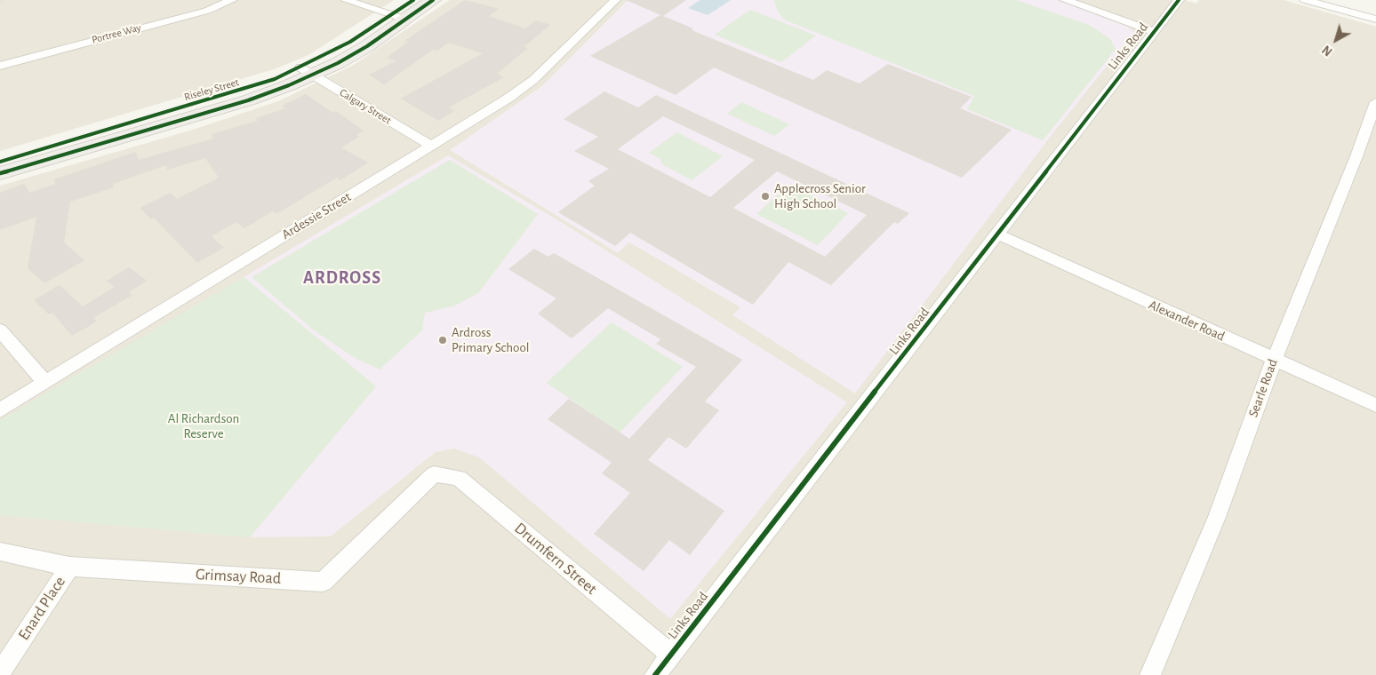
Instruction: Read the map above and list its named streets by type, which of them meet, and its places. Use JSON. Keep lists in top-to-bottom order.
{
  "streets": {
    "highway": ["Riseley Street"],
    "street": [
      "Portree Way",
      "Links Road",
      "Calgary Street",
      "Ardessie Street",
      "Alexander Road",
      "Searle Road",
      "Drumfern Street",
      "Grimsay Road",
      "Enard Place"
    ]
  },
  "crossings": [
    ["Links Road", "Alexander Road"],
    ["Links Road", "Drumfern Street"],
    ["Riseley Street", "Calgary Street"],
    ["Calgary Street", "Ardessie Street"],
    ["Alexander Road", "Searle Road"],
    ["Drumfern Street", "Grimsay Road"],
    ["Grimsay Road", "Enard Place"]
  ],
  "districts": ["ARDROSS"],
  "parks": ["Al Richardson Reserve"],
  "places": ["Applecross Senior High School", "Ardross Primary School"],
  "north": "bottom left"
}
